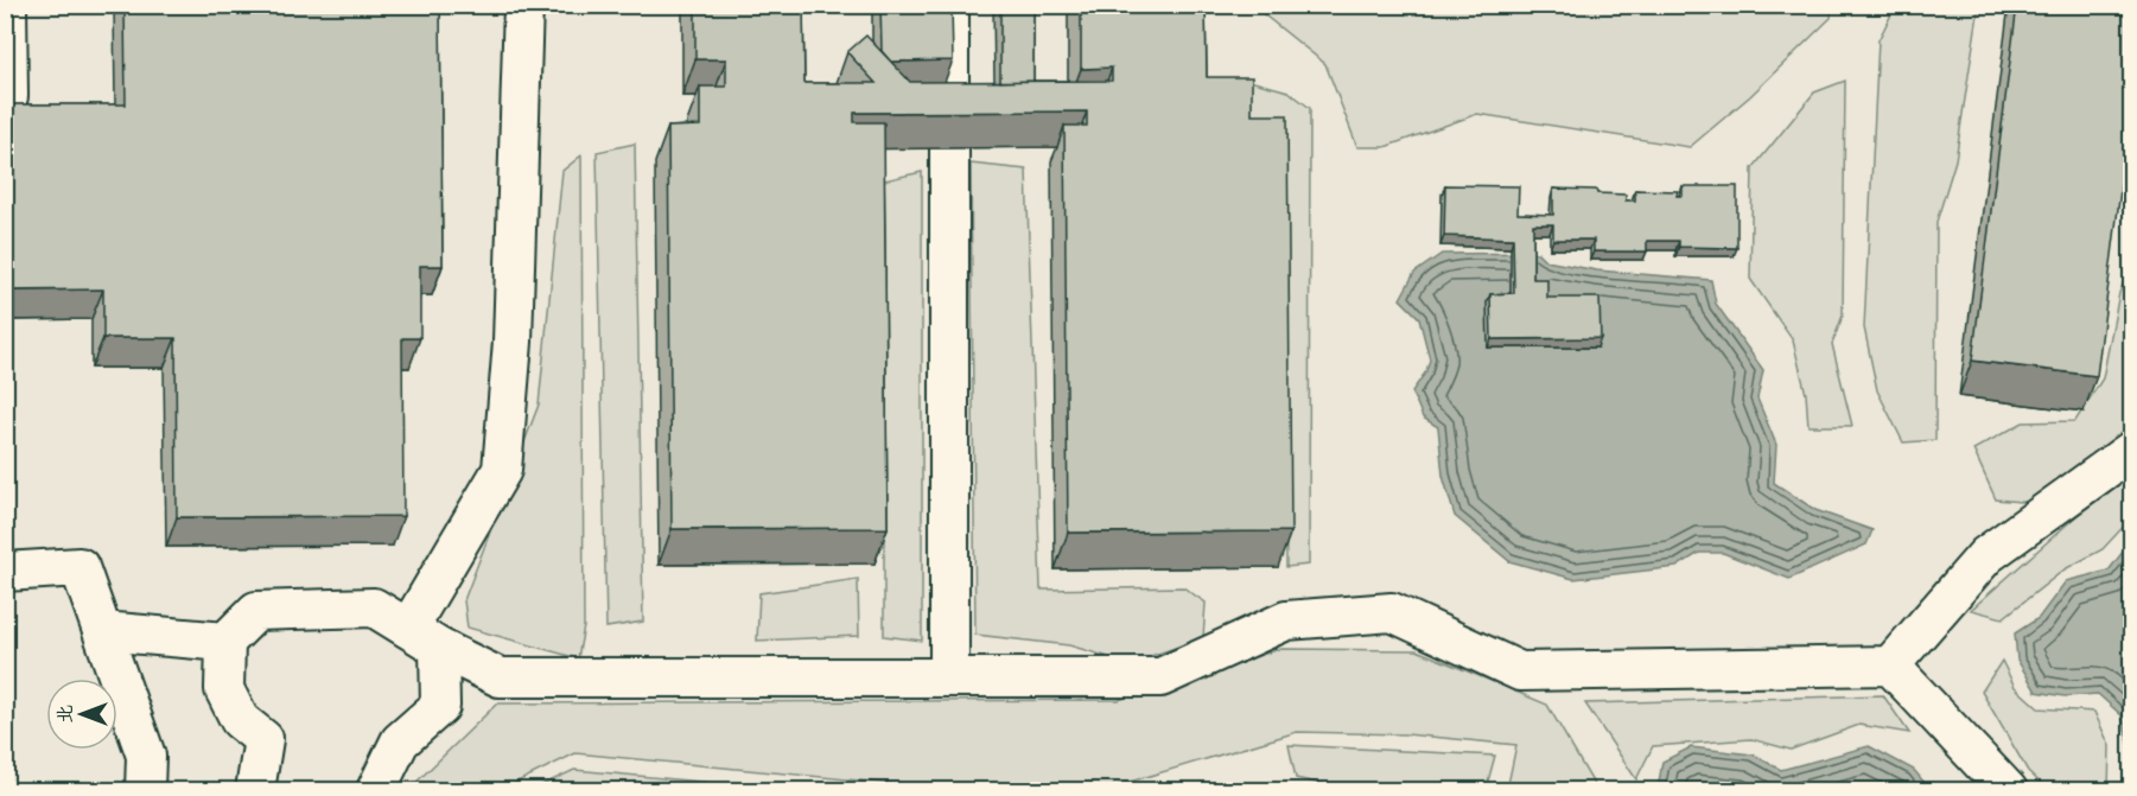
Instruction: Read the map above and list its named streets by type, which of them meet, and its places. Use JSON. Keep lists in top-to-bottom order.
{
  "north": "left"
}
